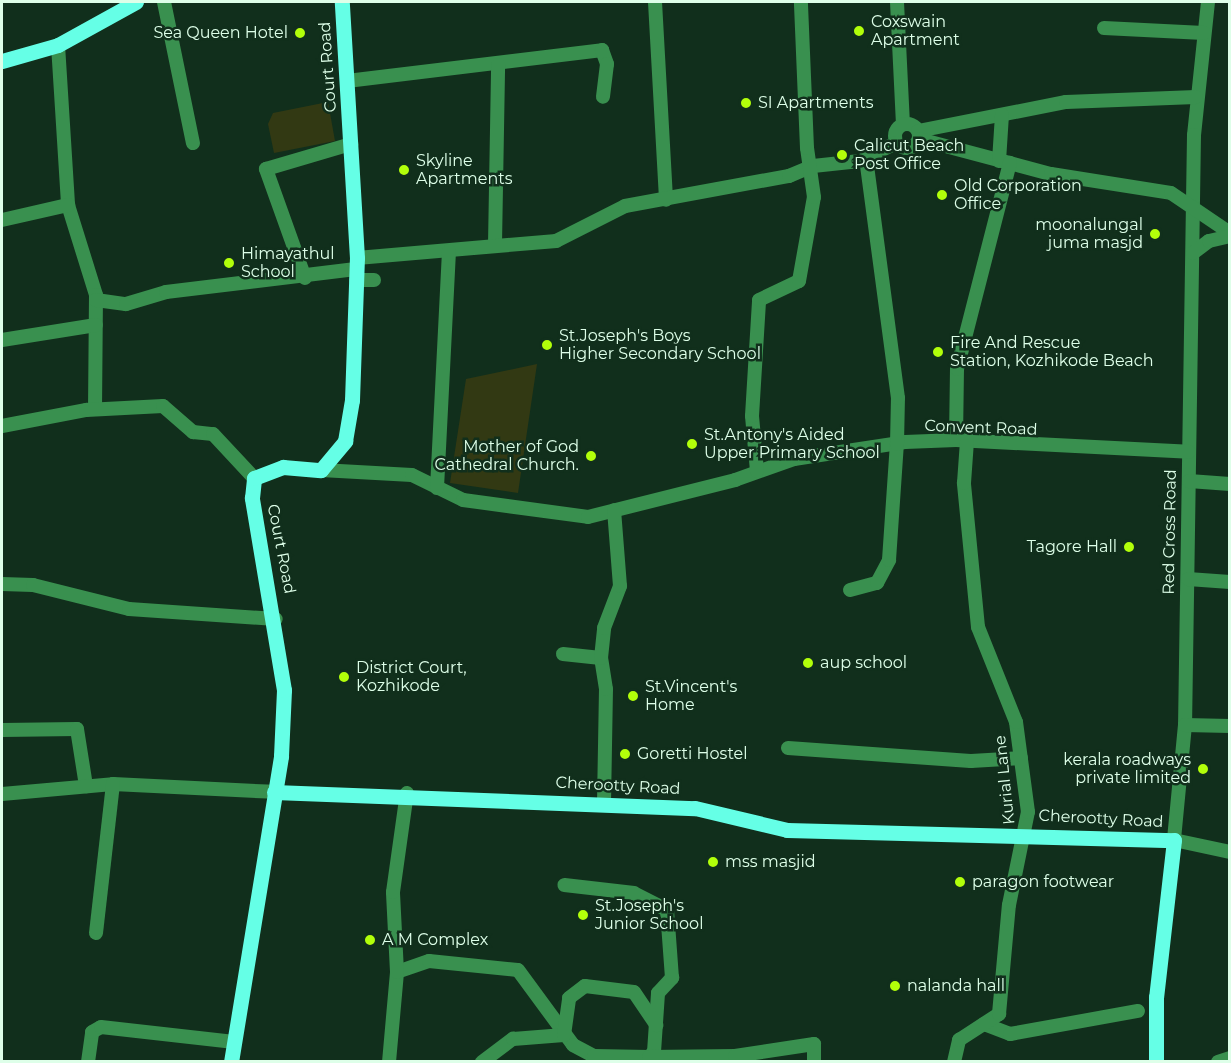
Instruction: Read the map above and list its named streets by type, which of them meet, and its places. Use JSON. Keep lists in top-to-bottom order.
{
  "streets": {
    "main road": ["Court Road", "Red Cross Road", "Cherootty Road"],
    "street": ["Convent Road", "Kurial Lane"]
  },
  "crossings": [
    ["Court Road", "Convent Road"],
    ["Court Road", "Cherootty Road"],
    ["Convent Road", "Red Cross Road"],
    ["Convent Road", "Kurial Lane"],
    ["Red Cross Road", "Cherootty Road"],
    ["Kurial Lane", "Cherootty Road"]
  ],
  "places": [
    "Coxswain Apartment",
    "Sea Queen Hotel",
    "SI Apartments",
    "Calicut Beach Post Office",
    "Skyline Apartments",
    "Old Corporation Office",
    "moonalungal juma masjd",
    "Himayathul School",
    "St.Joseph's Boys Higher Secondary School",
    "Fire And Rescue Station, Kozhikode Beach",
    "St.Antony's Aided Upper Primary School",
    "Mother of God Cathedral Church.",
    "Tagore Hall",
    "aup school",
    "District Court, Kozhikode",
    "St.Vincent's Home",
    "Goretti Hostel",
    "kerala roadways private limited",
    "mss masjid",
    "paragon footwear",
    "St.Joseph's Junior School",
    "A M Complex",
    "nalanda hall"
  ]
}
